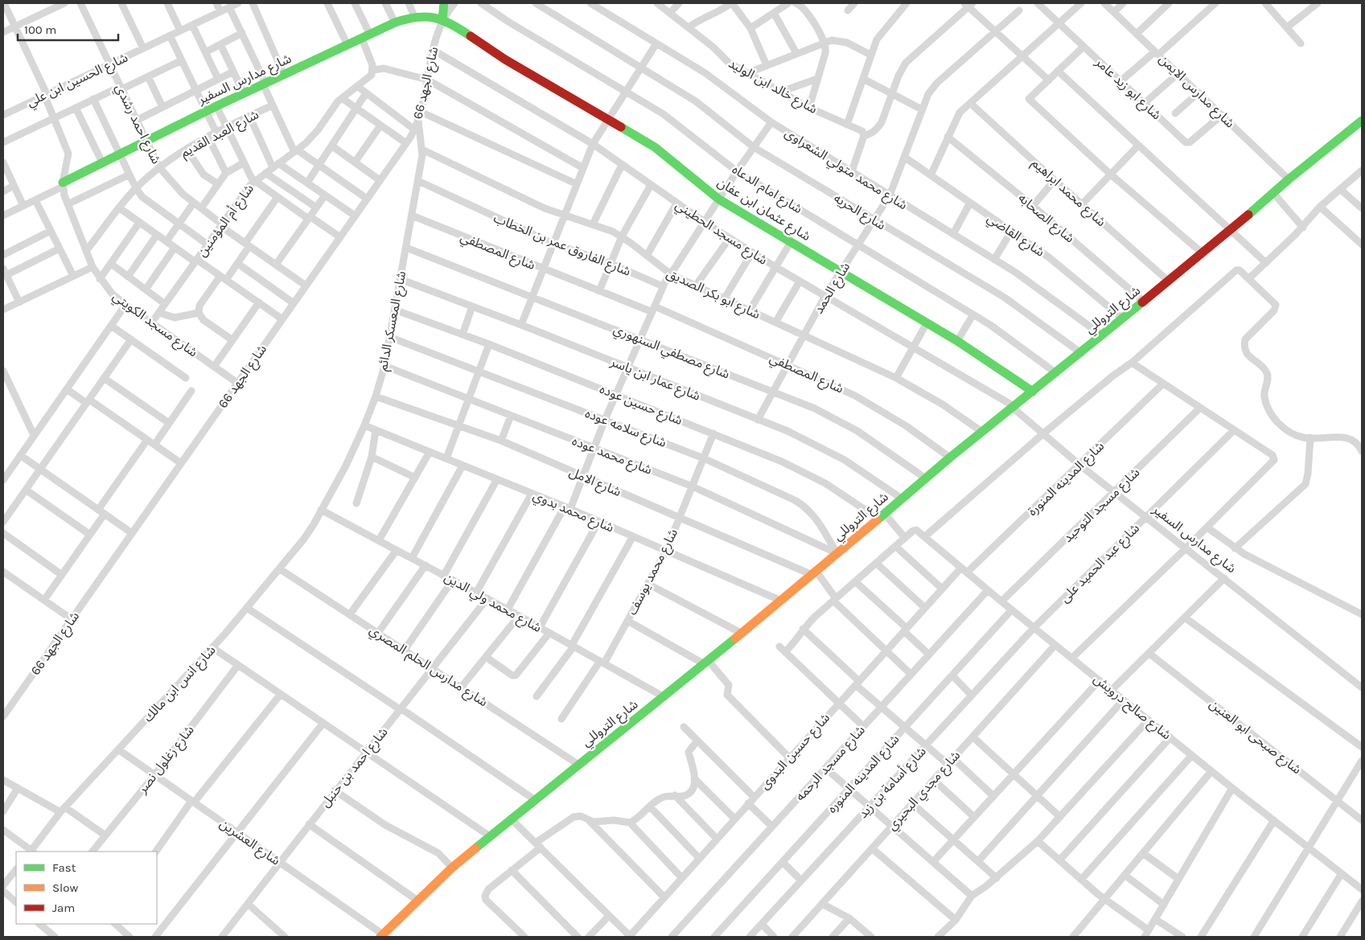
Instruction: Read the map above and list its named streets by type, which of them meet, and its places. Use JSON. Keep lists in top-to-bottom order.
{
  "streets": {
    "street": [
      "شارع مدارس السفير",
      "شارع الحسين ابن علي",
      "شارع الجهد 66",
      "شارع خالد ابن الوليد",
      "شارع ابو زيد عامر",
      "شارع مدارس الايمن",
      "شارع احمد رشدي",
      "شارع العبد القديم",
      "شارع محمد متولي الشعراوى",
      "شارع امام الدعاه",
      "شارع محمد ابراهيم",
      "شارع عثمان ابن عفان",
      "شارع الحريه",
      "شارع الصحابه",
      "شارع أم المؤمنين",
      "شارع مسجد الحطيني",
      "شارع القاضي",
      "شارع الفاروق عمر بن الخطاب",
      "شارع المصطفي",
      "شارع الحمد",
      "شارع ابو بكر الصديق",
      "شارع التروللي",
      "شارع المعسكر الدائم",
      "شارع مسجد الكويتي",
      "شارع مصطفي السنهوري",
      "شارع عمار ابن ياسر",
      "شارع حسين عوده",
      "شارع سلامه عوده",
      "شارع محمد عوده",
      "شارع المدينه المنورة",
      "شارع الامل",
      "شارع مسجد التوحيد",
      "شارع محمد بدوي",
      "شارع عبد الحميد على",
      "شارع محمد يوسف",
      "شارع محمد ولي الدين",
      "شارع مدارس الحلم المصري",
      "شارع انس ابن مالك",
      "شارع صالح درويش",
      "شارع صبحى ابو العنين",
      "شارع حسين البدوى",
      "شارع زغلول نصر",
      "شارع مسجد الرحمه",
      "شارع احمد بن حنبل",
      "شارع المدينه المنوره",
      "شارع أسامة بن زيد",
      "شارع مجدي البحيري",
      "شارع العشرين"
    ]
  },
  "crossings": [
    ["شارع مدارس السفير", "شارع الجهد 66"],
    ["شارع مدارس السفير", "شارع احمد رشدي"],
    ["شارع مدارس السفير", "شارع عثمان ابن عفان"],
    ["شارع مدارس السفير", "شارع مسجد الحطيني"],
    ["شارع مدارس السفير", "شارع التروللي"],
    ["شارع مدارس السفير", "شارع مسجد الكويتي"],
    ["شارع مدارس السفير", "شارع المدينه المنورة"],
    ["شارع مدارس السفير", "شارع مسجد التوحيد"],
    ["شارع مدارس السفير", "شارع عبد الحميد على"],
    ["شارع الحسين ابن علي", "شارع احمد رشدي"],
    ["شارع الحسين ابن علي", "شارع مسجد الكويتي"],
    ["شارع الجهد 66", "شارع احمد رشدي"],
    ["شارع الجهد 66", "شارع عثمان ابن عفان"],
    ["شارع الجهد 66", "شارع مسجد الحطيني"],
    ["شارع الجهد 66", "شارع المعسكر الدائم"],
    ["شارع الجهد 66", "شارع مسجد الكويتي"],
    ["شارع ابو زيد عامر", "شارع مدارس الايمن"],
    ["شارع مدارس الايمن", "شارع التروللي"],
    ["شارع احمد رشدي", "شارع العبد القديم"],
    ["شارع احمد رشدي", "شارع أم المؤمنين"],
    ["شارع العبد القديم", "شارع مسجد الكويتي"],
    ["شارع محمد متولي الشعراوى", "شارع الحمد"],
    ["شارع محمد متولي الشعراوى", "شارع التروللي"],
    ["شارع امام الدعاه", "شارع الحمد"],
    ["شارع امام الدعاه", "شارع التروللي"],
    ["شارع محمد ابراهيم", "شارع التروللي"],
    ["شارع عثمان ابن عفان", "شارع الحمد"],
    ["شارع عثمان ابن عفان", "شارع التروللي"],
    ["شارع الحريه", "شارع الحمد"],
    ["شارع الحريه", "شارع التروللي"],
    ["شارع الصحابه", "شارع التروللي"],
    ["شارع أم المؤمنين", "شارع مسجد الكويتي"],
    ["شارع مسجد الحطيني", "شارع الحمد"],
    ["شارع مسجد الحطيني", "شارع التروللي"],
    ["شارع القاضي", "شارع الحمد"],
    ["شارع القاضي", "شارع التروللي"],
    ["شارع الفاروق عمر بن الخطاب", "شارع المعسكر الدائم"],
    ["شارع المصطفي", "شارع الحمد"],
    ["شارع المصطفي", "شارع التروللي"],
    ["شارع المصطفي", "شارع المعسكر الدائم"],
    ["شارع الحمد", "شارع ابو بكر الصديق"],
    ["شارع الحمد", "شارع مصطفي السنهوري"],
    ["شارع الحمد", "شارع عمار ابن ياسر"],
    ["شارع ابو بكر الصديق", "شارع التروللي"],
    ["شارع ابو بكر الصديق", "شارع المعسكر الدائم"],
    ["شارع التروللي", "شارع مصطفي السنهوري"],
    ["شارع التروللي", "شارع عمار ابن ياسر"],
    ["شارع التروللي", "شارع حسين عوده"],
    ["شارع التروللي", "شارع سلامه عوده"],
    ["شارع التروللي", "شارع محمد عوده"],
    ["شارع التروللي", "شارع الامل"],
    ["شارع التروللي", "شارع محمد بدوي"],
    ["شارع التروللي", "شارع محمد ولي الدين"],
    ["شارع التروللي", "شارع مدارس الحلم المصري"],
    ["شارع التروللي", "شارع العشرين"],
    ["شارع المعسكر الدائم", "شارع مصطفي السنهوري"],
    ["شارع المعسكر الدائم", "شارع عمار ابن ياسر"],
    ["شارع المعسكر الدائم", "شارع حسين عوده"],
    ["شارع المعسكر الدائم", "شارع سلامه عوده"],
    ["شارع المعسكر الدائم", "شارع محمد عوده"],
    ["شارع المعسكر الدائم", "شارع الامل"],
    ["شارع المعسكر الدائم", "شارع محمد بدوي"],
    ["شارع المعسكر الدائم", "شارع محمد ولي الدين"],
    ["شارع المعسكر الدائم", "شارع انس ابن مالك"],
    ["شارع حسين عوده", "شارع محمد يوسف"],
    ["شارع سلامه عوده", "شارع محمد عوده"],
    ["شارع سلامه عوده", "شارع محمد يوسف"],
    ["شارع محمد عوده", "شارع محمد يوسف"],
    ["شارع المدينه المنورة", "شارع صالح درويش"],
    ["شارع المدينه المنورة", "شارع حسين البدوى"],
    ["شارع الامل", "شارع محمد يوسف"],
    ["شارع مسجد التوحيد", "شارع صالح درويش"],
    ["شارع محمد بدوي", "شارع محمد يوسف"],
    ["شارع عبد الحميد على", "شارع صالح درويش"],
    ["شارع عبد الحميد على", "شارع أسامة بن زيد"],
    ["شارع محمد يوسف", "شارع محمد ولي الدين"],
    ["شارع محمد ولي الدين", "شارع انس ابن مالك"],
    ["شارع محمد ولي الدين", "شارع احمد بن حنبل"],
    ["شارع مدارس الحلم المصري", "شارع انس ابن مالك"],
    ["شارع مدارس الحلم المصري", "شارع احمد بن حنبل"],
    ["شارع انس ابن مالك", "شارع العشرين"],
    ["شارع صالح درويش", "شارع حسين البدوى"],
    ["شارع صالح درويش", "شارع مسجد الرحمه"],
    ["شارع صالح درويش", "شارع المدينه المنوره"],
    ["شارع صالح درويش", "شارع أسامة بن زيد"],
    ["شارع صالح درويش", "شارع مجدي البحيري"],
    ["شارع زغلول نصر", "شارع العشرين"],
    ["شارع احمد بن حنبل", "شارع العشرين"]
  ],
  "legend": ["Fast", "Slow", "Jam"],
  "scale_bar": "100 m"
}
